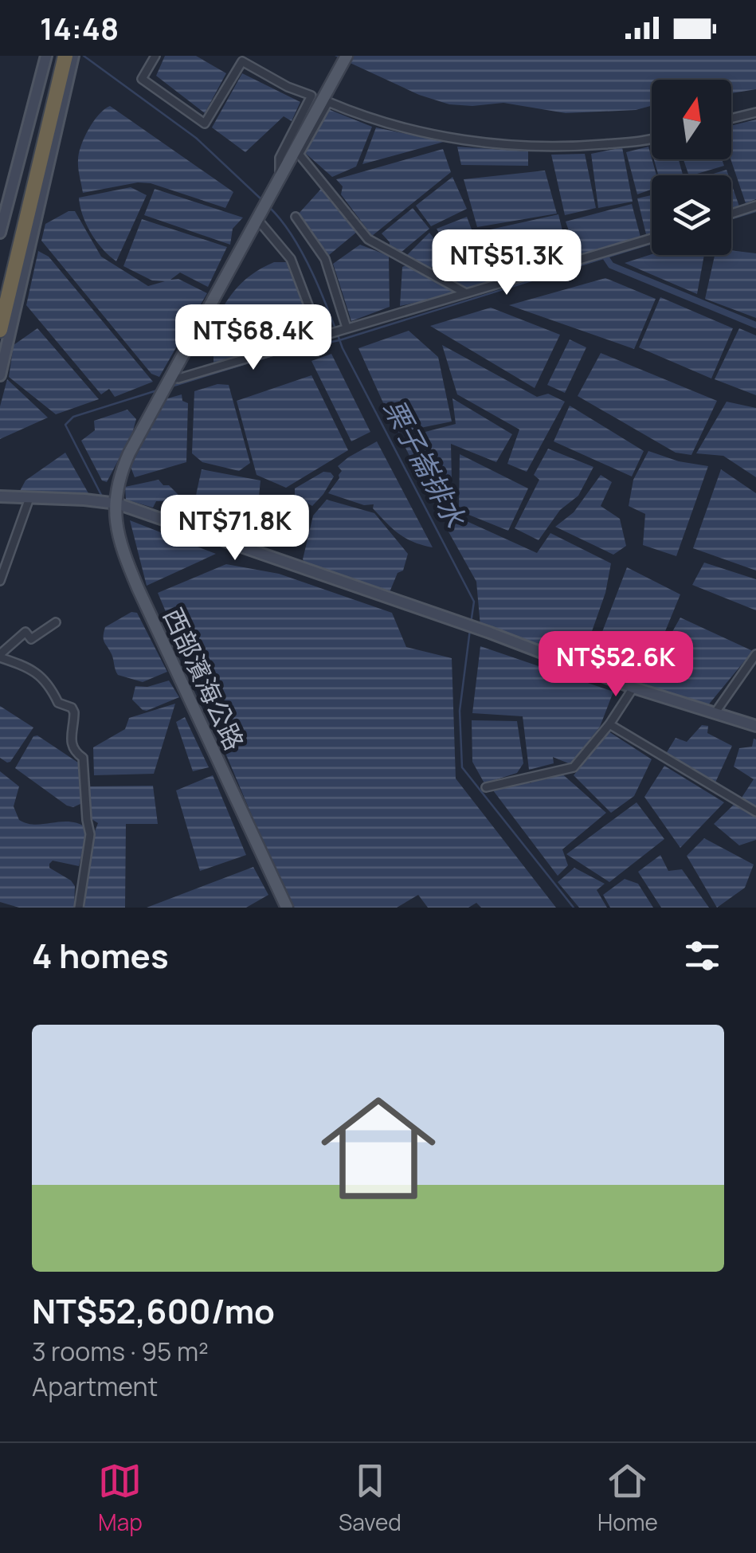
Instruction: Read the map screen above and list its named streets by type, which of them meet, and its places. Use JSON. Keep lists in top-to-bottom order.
{
  "streets": {
    "main road": ["西部濱海公路"]
  },
  "water": ["栗子崙排水"],
  "north": "top",
  "page": {
    "status": "14:48",
    "price": [
      "NT$51.3K",
      "NT$68.4K",
      "NT$71.8K",
      "NT$52.6K"
    ],
    "heading": "4 homes",
    "list": [
      {
        "name": "NT$52,600/mo",
        "note": "3 rooms · 95 m² · Apartment"
      }
    ],
    "tabs": ["Map", "Saved", "Home"]
  }
}
